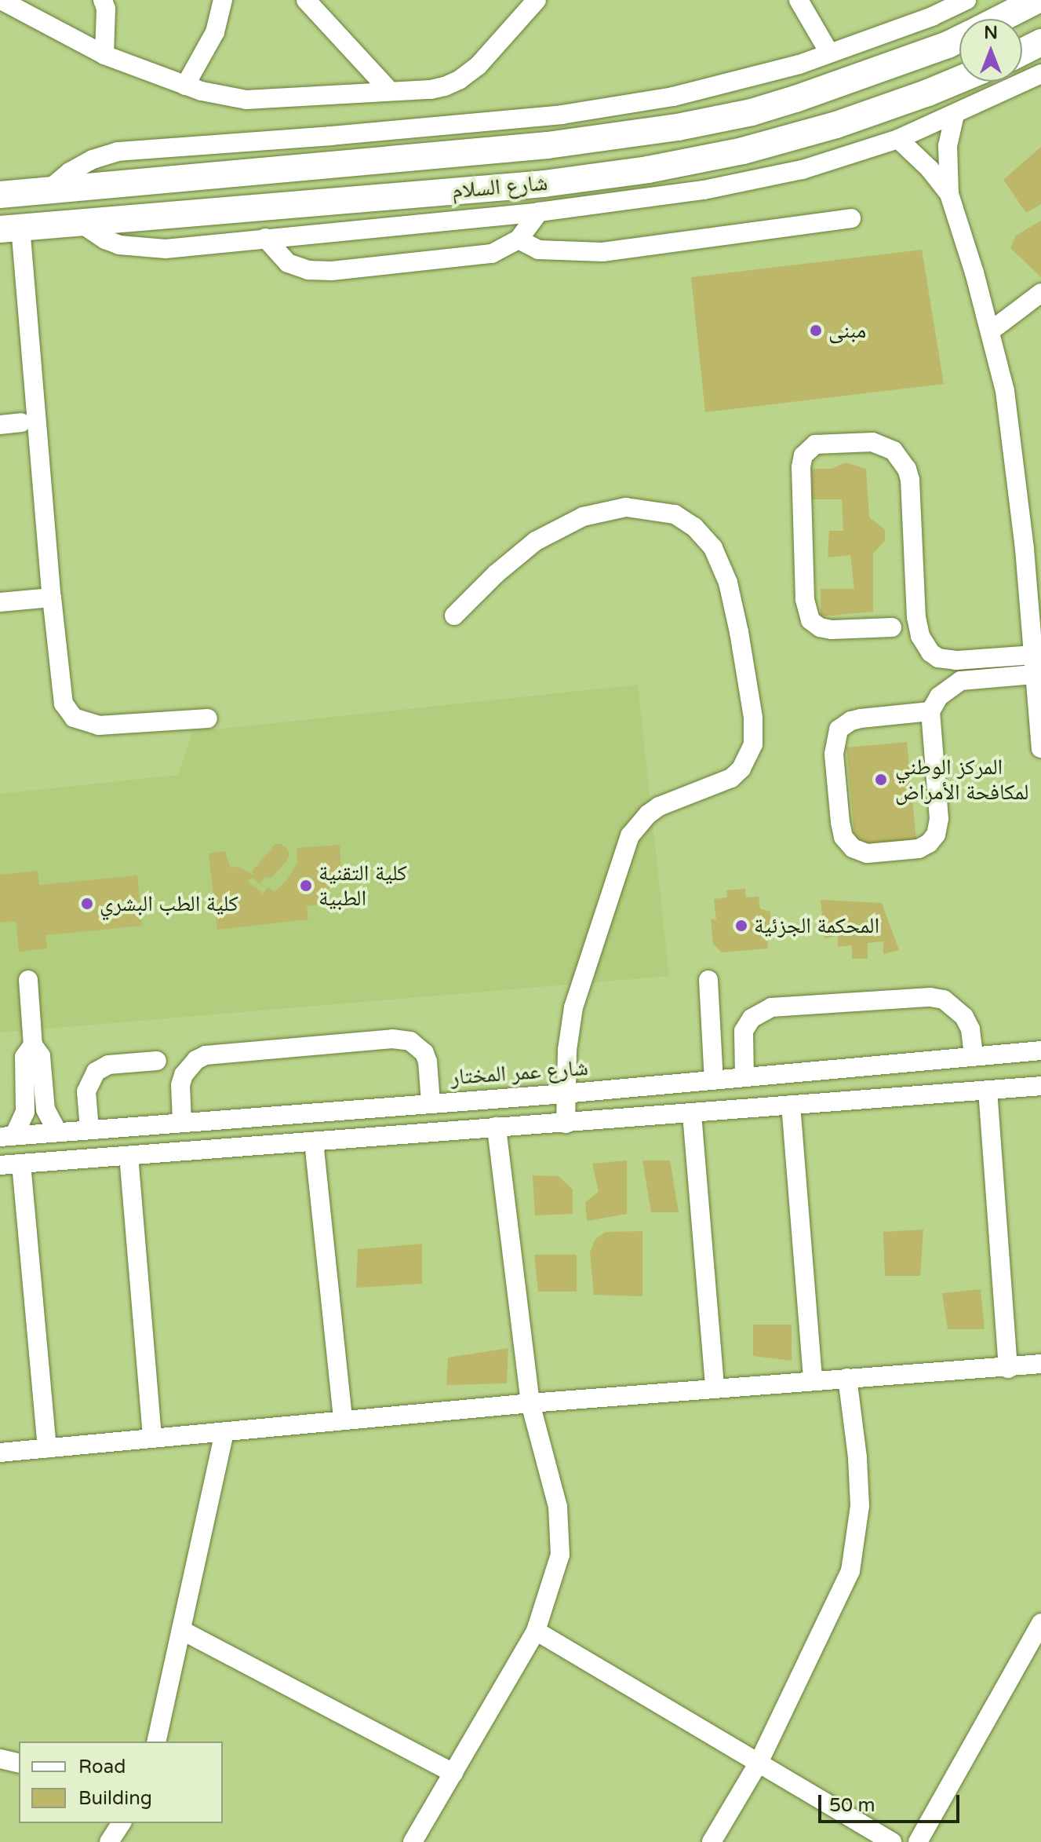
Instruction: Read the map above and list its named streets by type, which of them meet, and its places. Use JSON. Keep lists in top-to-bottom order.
{
  "streets": {
    "highway": ["شارع السلام"],
    "street": ["شارع عمر المختار"]
  },
  "places": [
    "مبنى",
    "المركز الوطني لمكافحة الأمراض",
    "كلية التقنية الطبية",
    "كلية الطب البشري",
    "المحكمة الجزئية"
  ],
  "legend": ["Road", "Building"],
  "scale_bar": "50 m",
  "north": "top"
}
